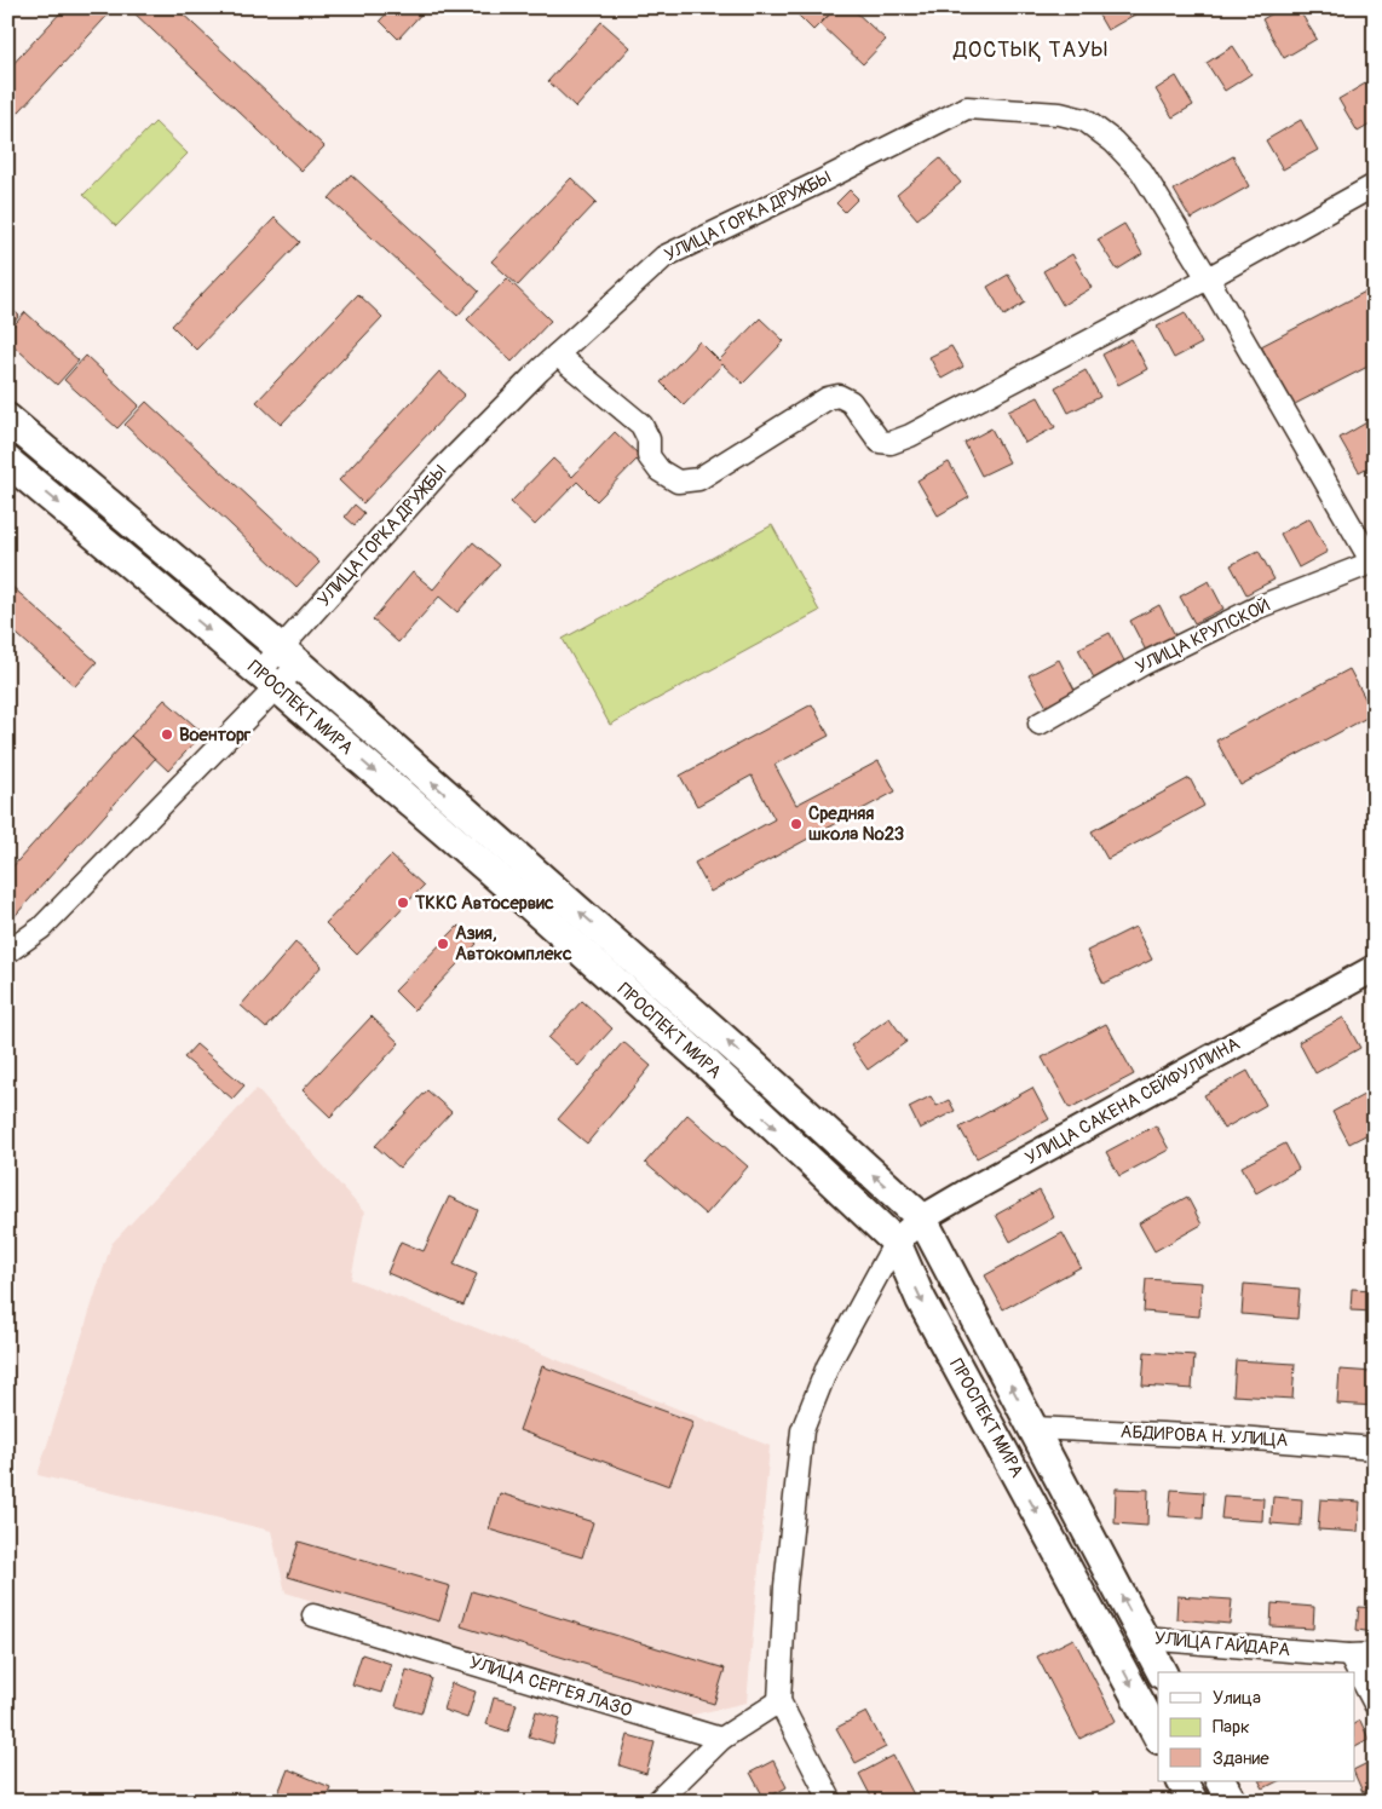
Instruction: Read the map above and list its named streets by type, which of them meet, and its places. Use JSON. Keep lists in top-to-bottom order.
{
  "streets": {
    "main road": ["ПРОСПЕКТ МИРА"],
    "street": [
      "УЛИЦА ГОРКА ДРУЖБЫ",
      "УЛИЦА КРУПСКОЙ",
      "УЛИЦА САКЕНА СЕЙФУЛЛИНА",
      "АБДИРОВА Н. УЛИЦА",
      "УЛИЦА ГАЙДАРА",
      "УЛИЦА СЕРГЕЯ ЛАЗО"
    ]
  },
  "crossings": [
    ["УЛИЦА ГОРКА ДРУЖБЫ", "УЛИЦА КРУПСКОЙ"],
    ["УЛИЦА ГОРКА ДРУЖБЫ", "ПРОСПЕКТ МИРА"],
    ["ПРОСПЕКТ МИРА", "УЛИЦА САКЕНА СЕЙФУЛЛИНА"],
    ["ПРОСПЕКТ МИРА", "АБДИРОВА Н. УЛИЦА"],
    ["ПРОСПЕКТ МИРА", "УЛИЦА ГАЙДАРА"]
  ],
  "districts": ["ДОСТЫҚ ТАУЫ"],
  "places": [
    "Военторг",
    "Средняя школа №23",
    "ТККС Автосервис",
    "Азия, Автокомплекс"
  ],
  "legend": ["Улица", "Парк", "Здание"]
}
